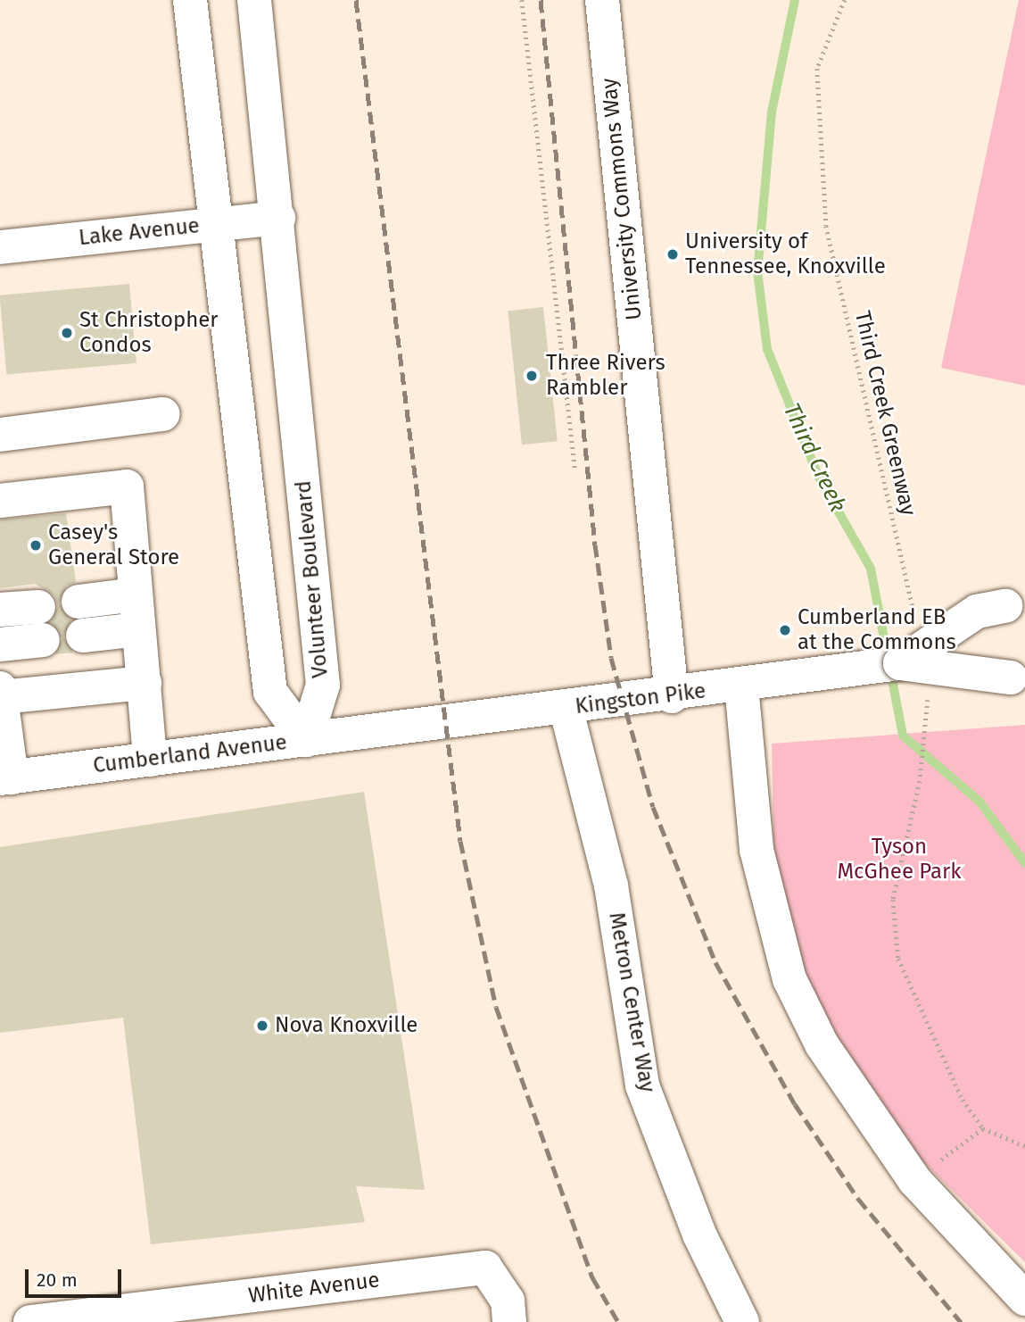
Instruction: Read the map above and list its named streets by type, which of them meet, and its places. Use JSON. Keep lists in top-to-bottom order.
{
  "streets": {
    "street": [
      "University Commons Way",
      "Lake Avenue",
      "Volunteer Boulevard",
      "Kingston Pike",
      "Cumberland Avenue",
      "Metron Center Way",
      "White Avenue"
    ],
    "path": ["Third Creek Greenway"]
  },
  "crossings": [
    ["University Commons Way", "Kingston Pike"],
    ["Lake Avenue", "Volunteer Boulevard"],
    ["Volunteer Boulevard", "Cumberland Avenue"],
    ["Kingston Pike", "Cumberland Avenue"],
    ["Kingston Pike", "Metron Center Way"]
  ],
  "water": ["Third Creek"],
  "parks": ["Tyson McGhee Park"],
  "places": [
    "University of Tennessee, Knoxville",
    "St Christopher Condos",
    "Three Rivers Rambler",
    "Casey's General Store",
    "Cumberland EB at the Commons",
    "Nova Knoxville"
  ],
  "scale_bar": "20 m"
}
